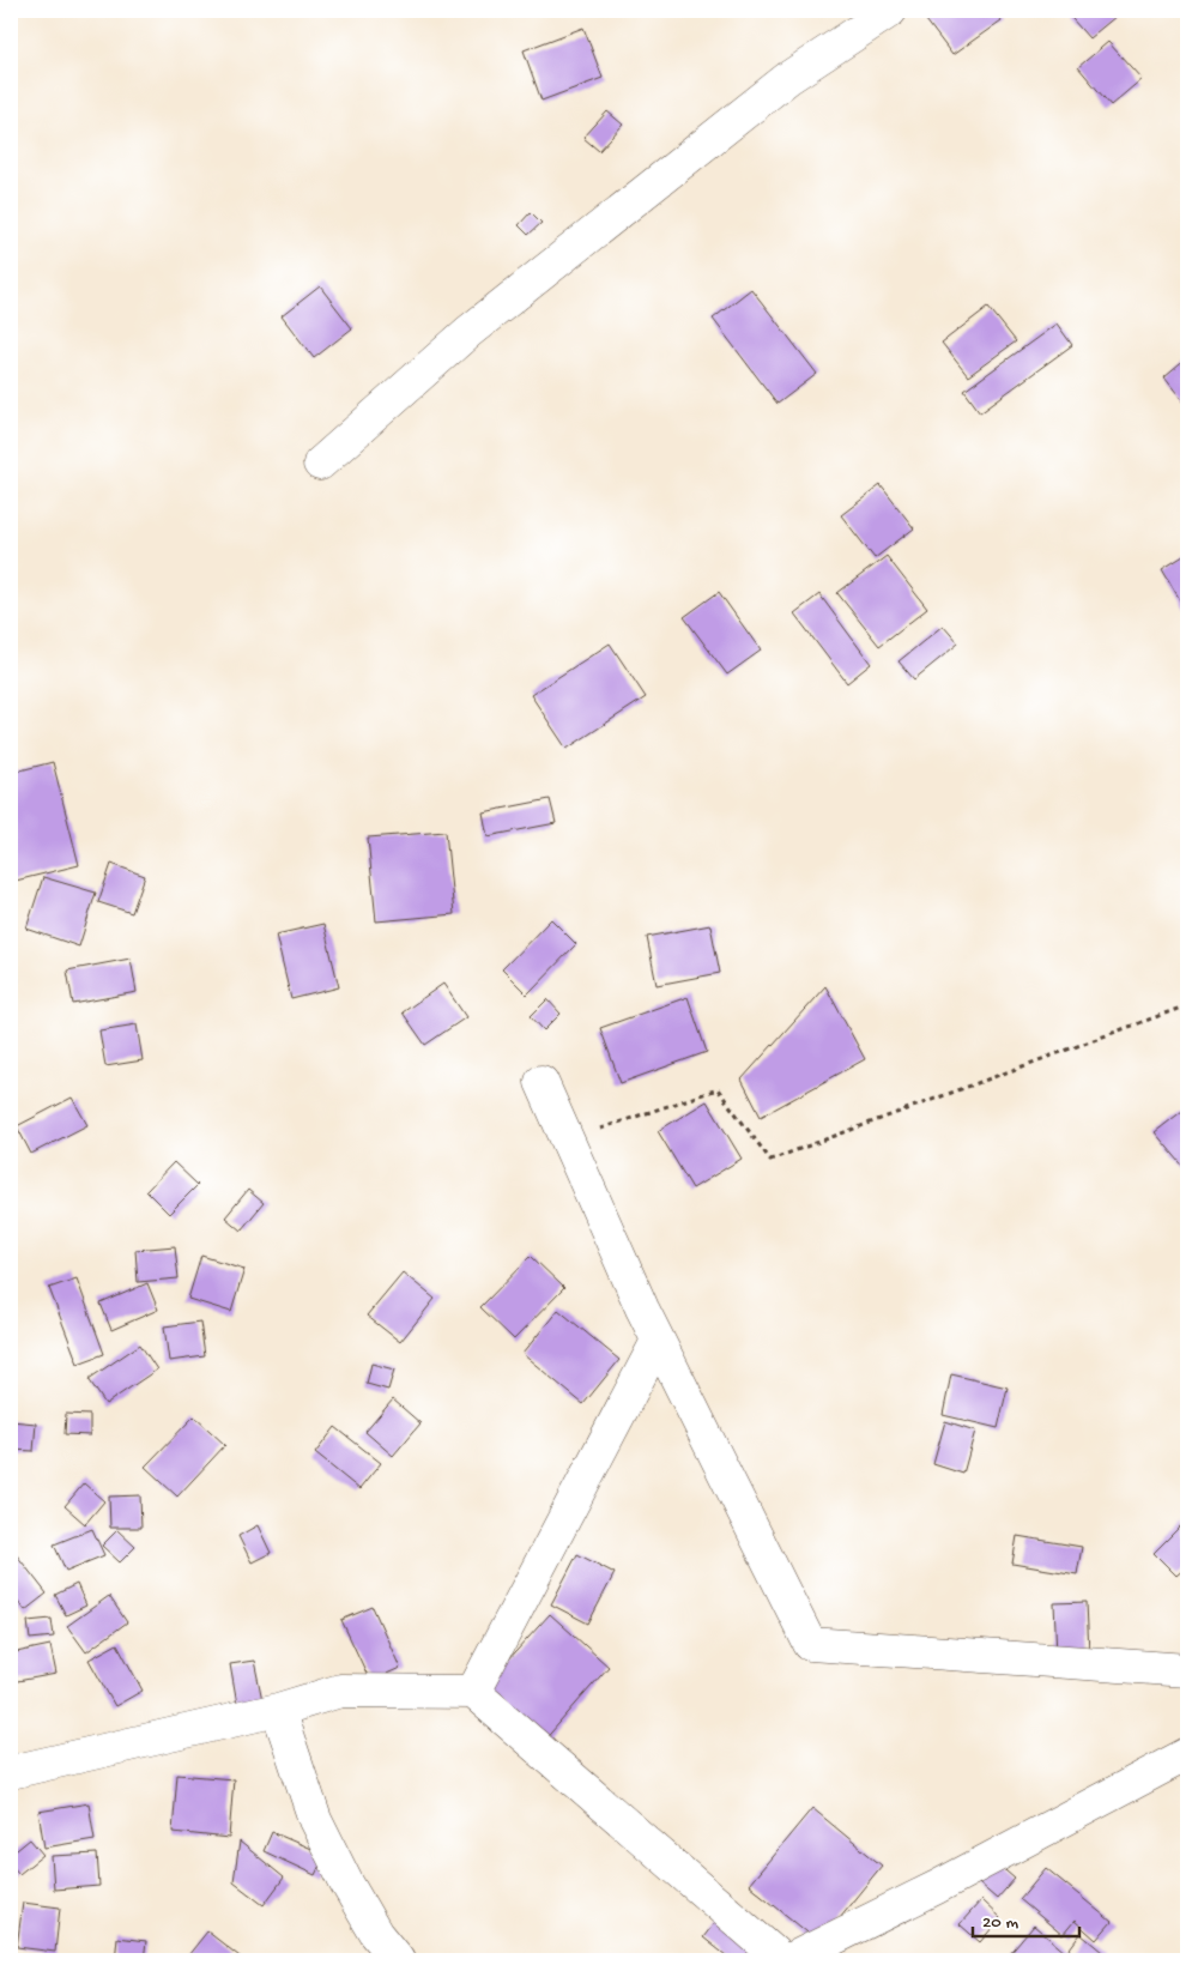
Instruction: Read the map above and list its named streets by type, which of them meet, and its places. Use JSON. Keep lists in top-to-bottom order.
{
  "scale_bar": "20 m"
}
